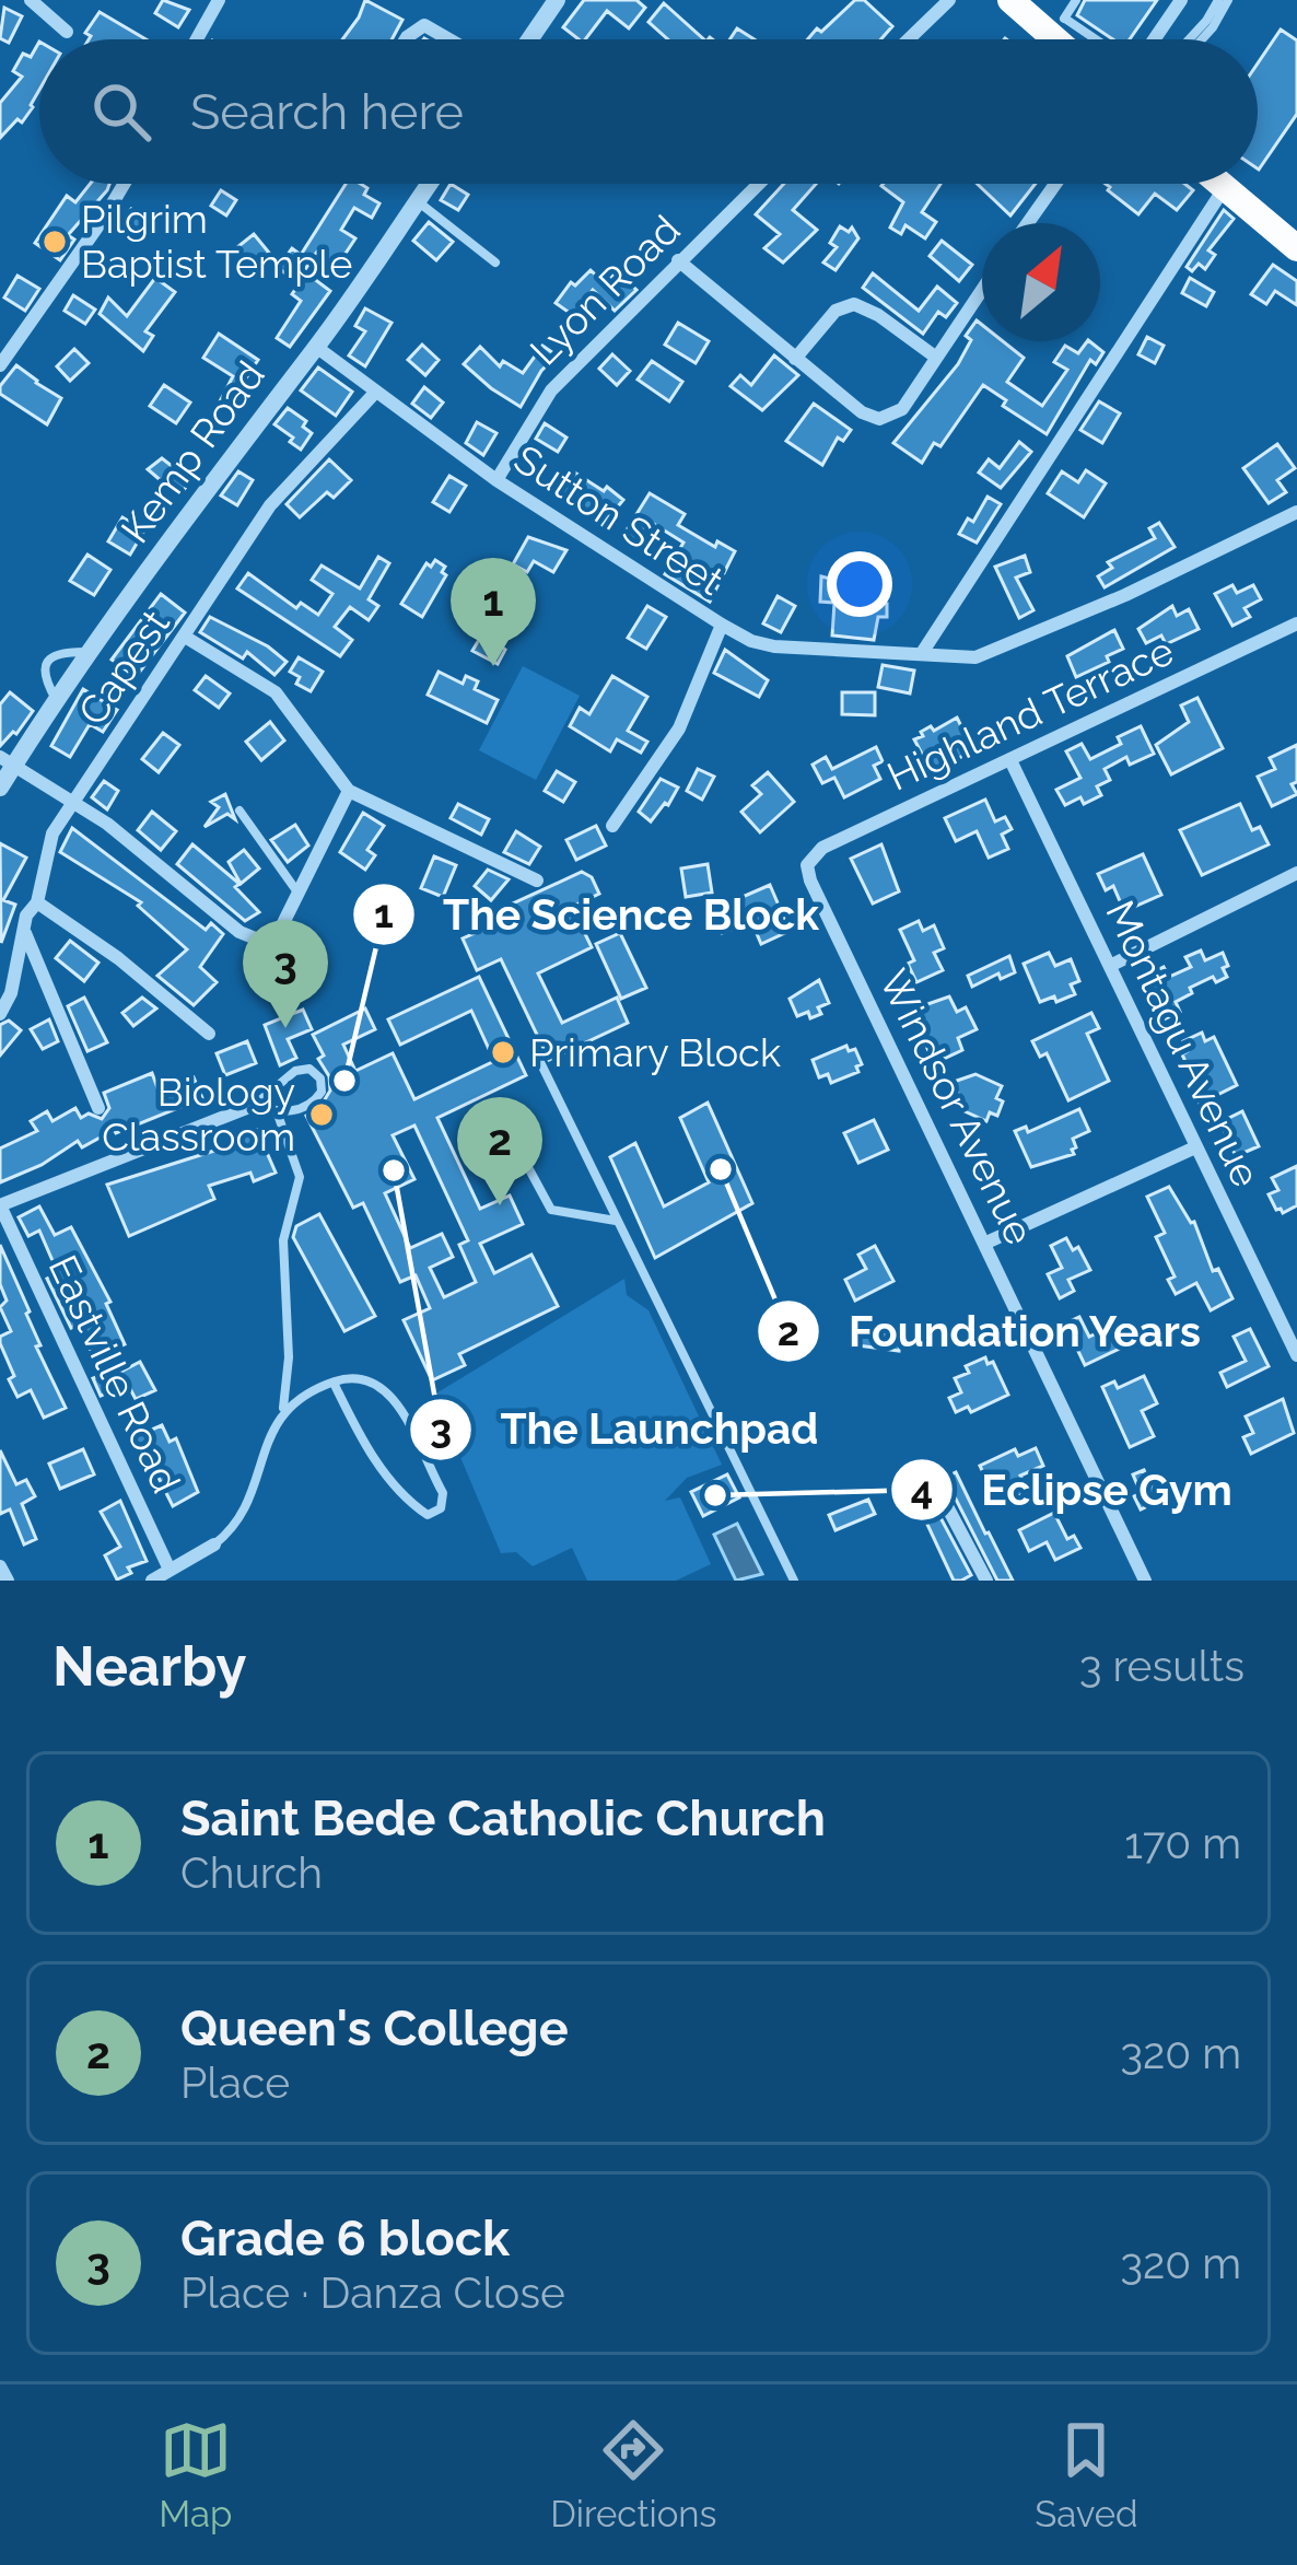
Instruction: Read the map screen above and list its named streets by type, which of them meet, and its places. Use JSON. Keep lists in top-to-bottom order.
{
  "streets": {
    "street": [
      "Lyon Road",
      "Kemp Road",
      "Sutton Street",
      "Capest",
      "Highland Terrace",
      "Montagu Avenue",
      "Windsor Avenue",
      "Eastville Road"
    ]
  },
  "crossings": [
    ["Lyon Road", "Sutton Street"],
    ["Kemp Road", "Sutton Street"],
    ["Sutton Street", "Capest"],
    ["Highland Terrace", "Montagu Avenue"],
    ["Highland Terrace", "Windsor Avenue"]
  ],
  "places": [
    "Pilgrim Baptist Temple",
    "Primary Block",
    "The Science Block",
    "Biology Classroom",
    "Foundation Years",
    "The Launchpad",
    "Eclipse Gym"
  ],
  "north": "top right",
  "page": {
    "search": "Search here",
    "pins": ["1", "3", "2"],
    "heading": ["Nearby", "3 results"],
    "list": [
      {
        "mark": "1",
        "name": "Saint Bede Catholic Church",
        "note": "Church",
        "value": "170 m"
      },
      {
        "mark": "2",
        "name": "Queen's College",
        "note": "Place",
        "value": "320 m"
      },
      {
        "mark": "3",
        "name": "Grade 6 block",
        "note": "Place · Danza Close",
        "value": "320 m"
      }
    ],
    "nav": ["Map", "Directions", "Saved"]
  }
}
